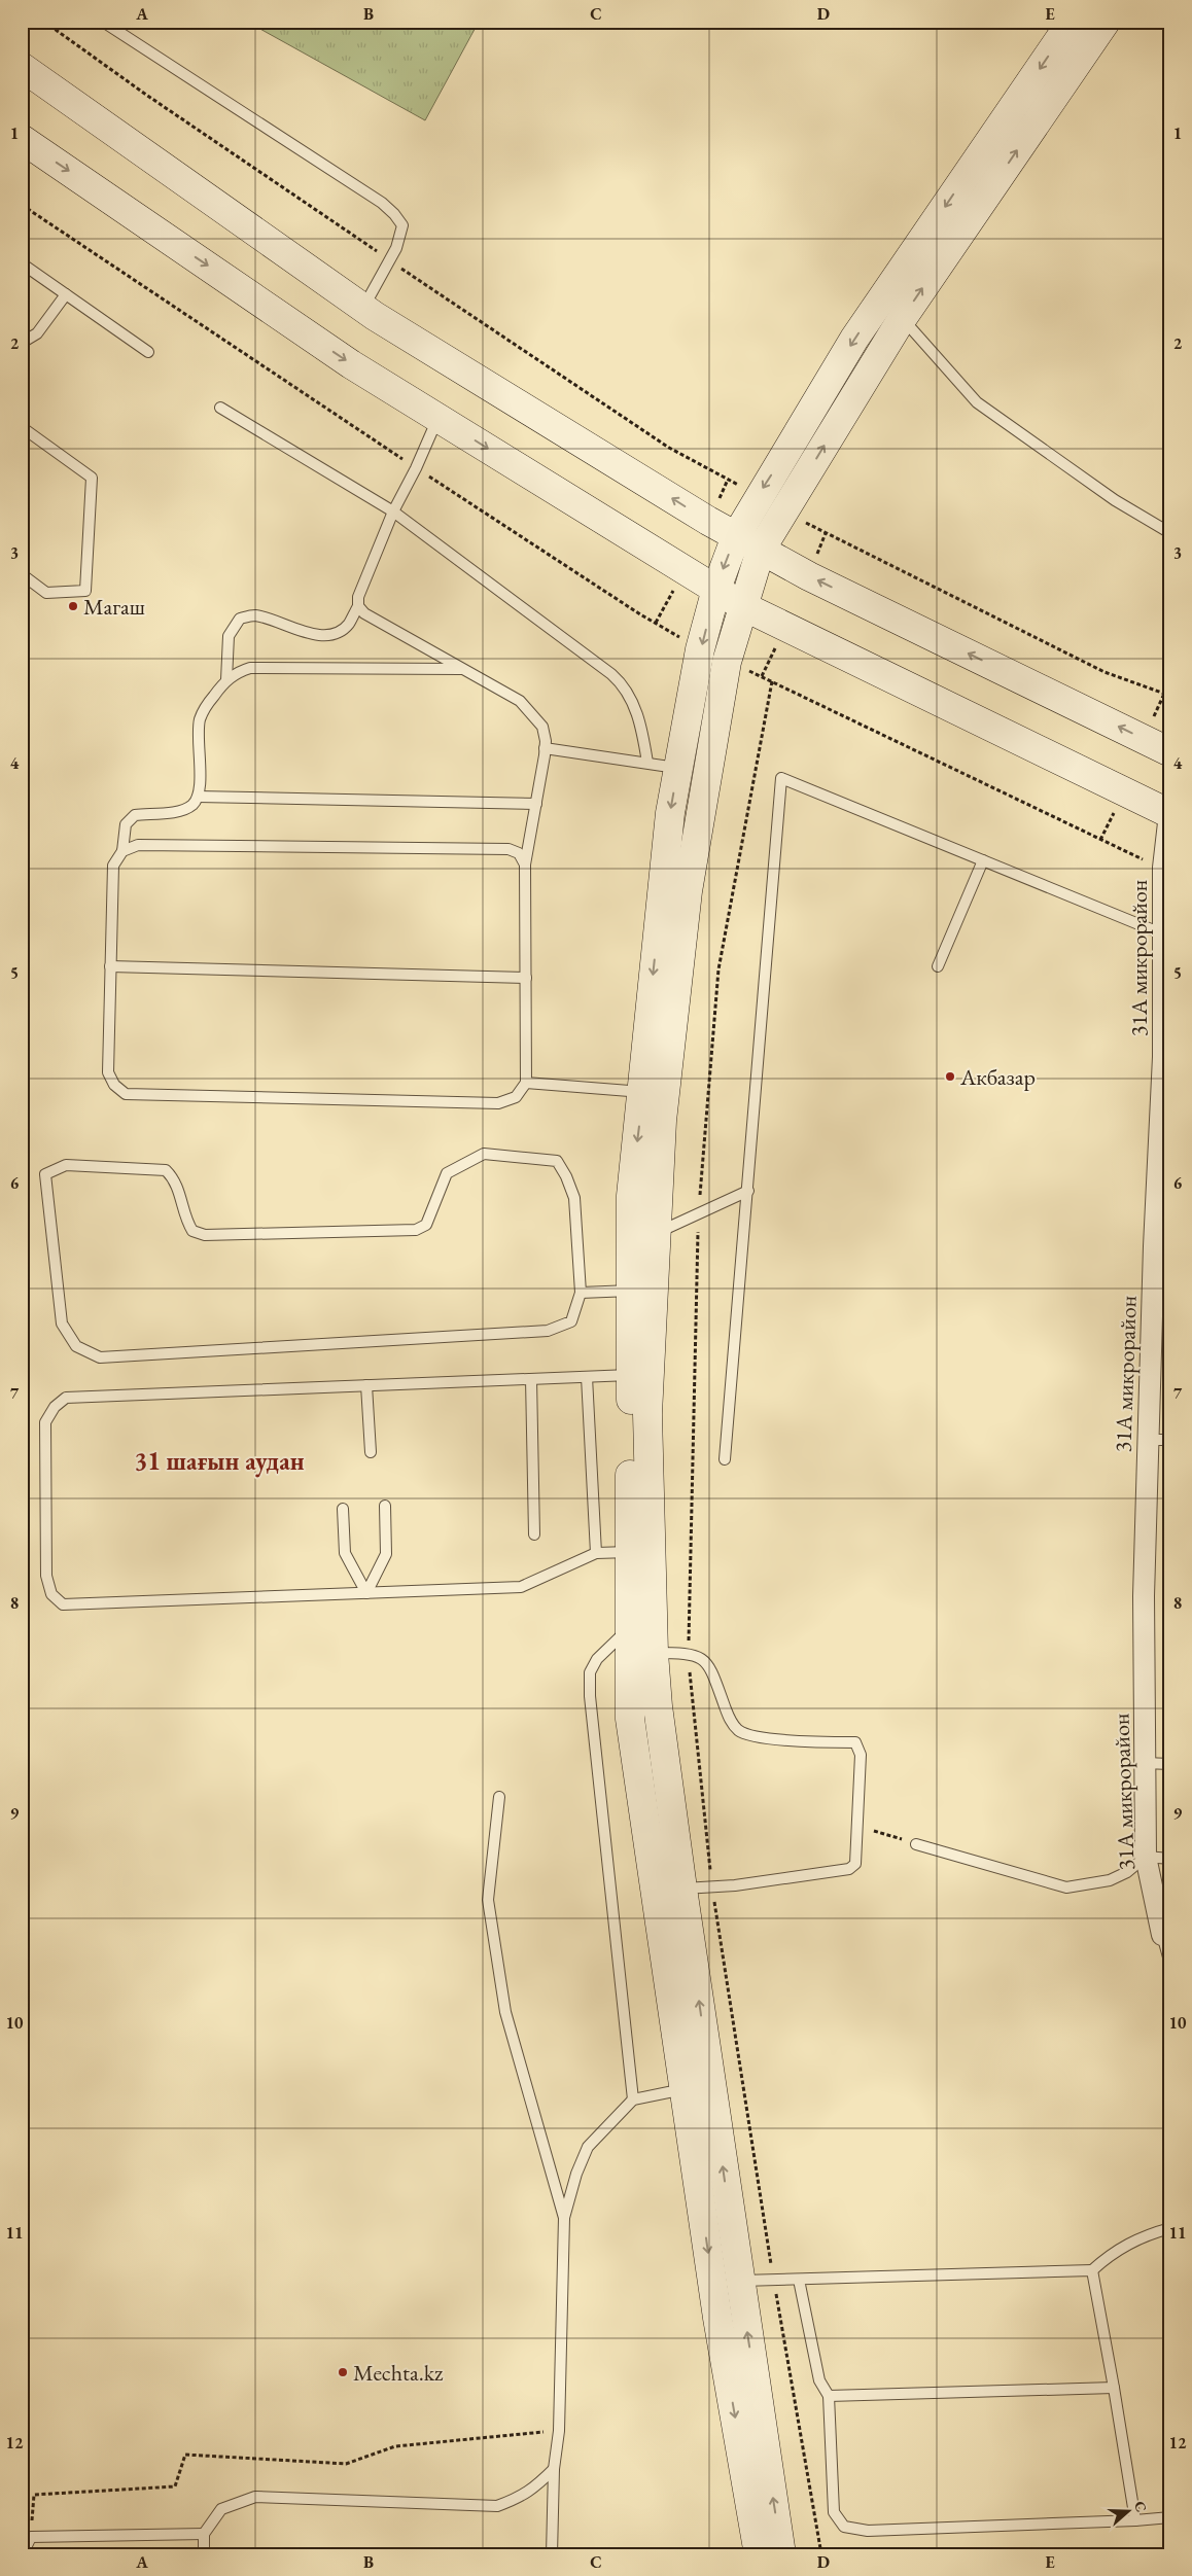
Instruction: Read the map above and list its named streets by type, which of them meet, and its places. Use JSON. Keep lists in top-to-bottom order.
{
  "streets": {
    "street": ["31А микрорайон"]
  },
  "districts": ["31 шағын аудан"],
  "places": ["Магаш", "Акбазар", "Mechta.kz"],
  "north": "right",
  "grid": {
    "columns": [
      "A",
      "B",
      "C",
      "D",
      "E"
    ],
    "rows": [
      "1",
      "2",
      "3",
      "4",
      "5",
      "6",
      "7",
      "8",
      "9",
      "10",
      "11",
      "12"
    ]
  }
}
